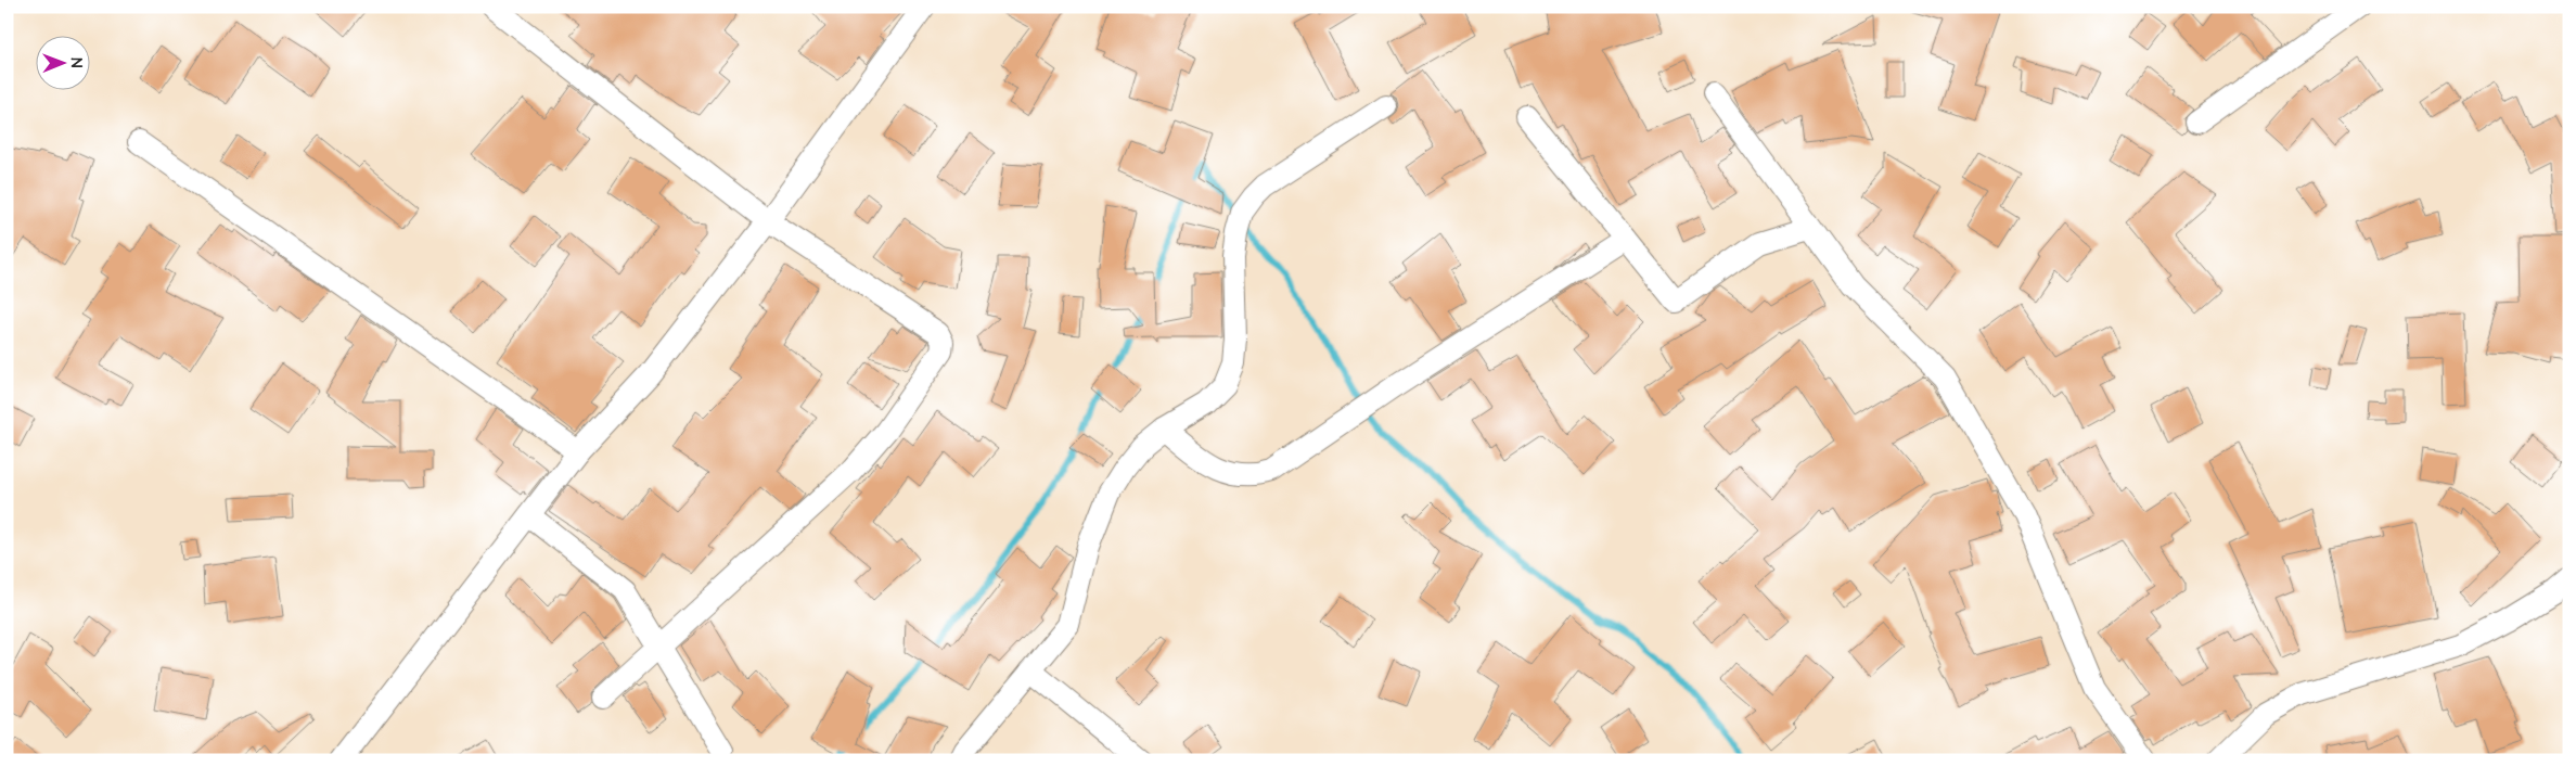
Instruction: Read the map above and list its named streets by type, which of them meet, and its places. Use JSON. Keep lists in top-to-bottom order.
{
  "north": "right"
}
